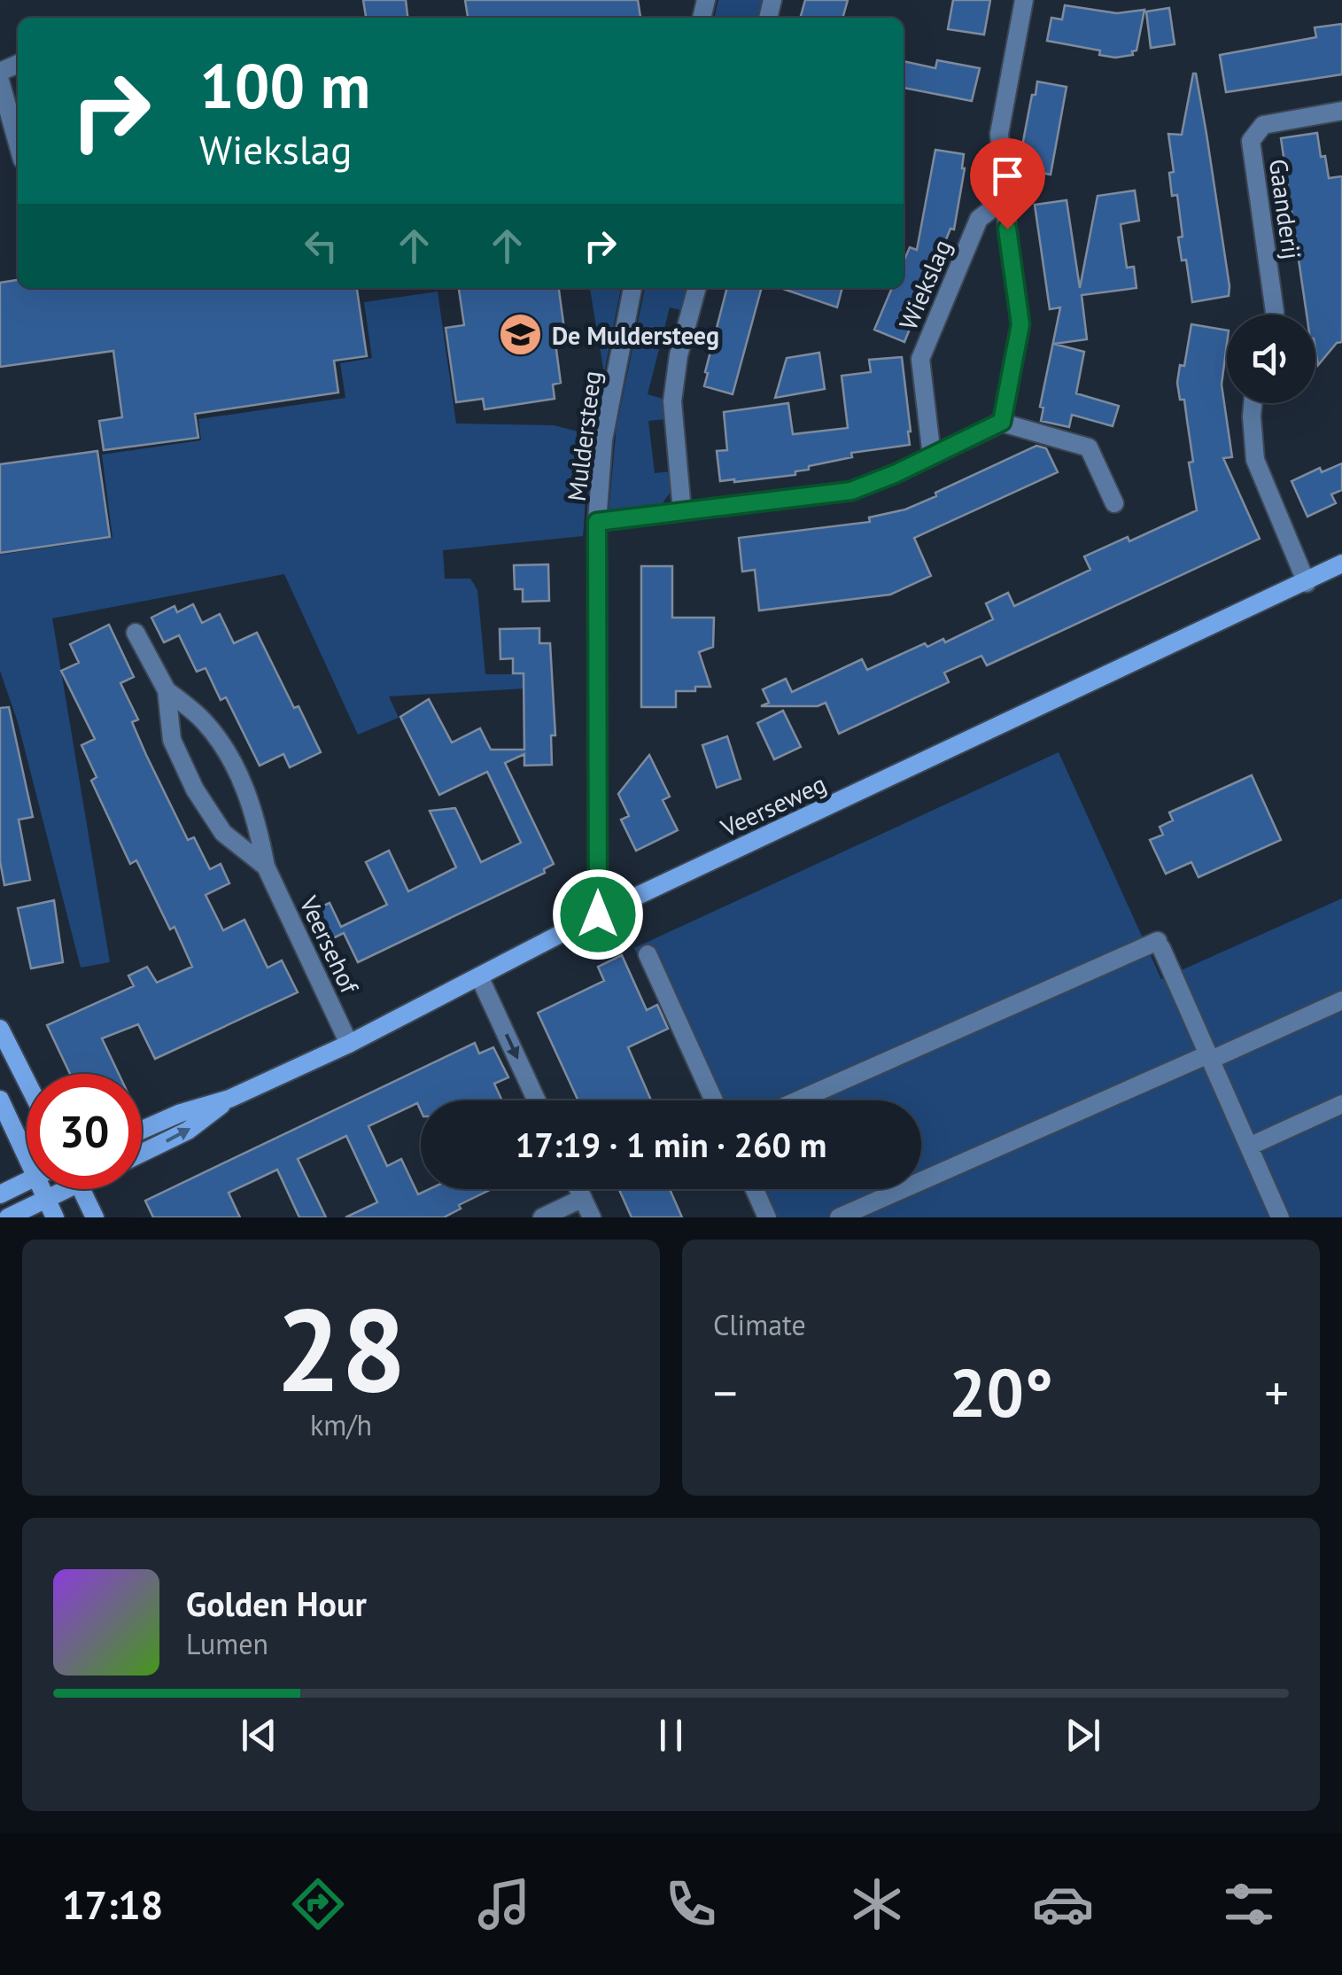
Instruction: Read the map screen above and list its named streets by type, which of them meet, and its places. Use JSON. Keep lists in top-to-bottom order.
{
  "streets": {
    "street": [
      "Gaanderij",
      "Wiekslag",
      "Muldersteeg",
      "Veerseweg",
      "Veersehof"
    ]
  },
  "crossings": [
    ["Muldersteeg", "Veerseweg"],
    ["Veerseweg", "Veersehof"]
  ],
  "places": {
    "school or university": ["De Muldersteeg"]
  },
  "page": {
    "turn": ["100 m", "Wiekslag"],
    "limit": "30",
    "trip": "17:19 · 1 min · 260 m",
    "tile": [
      ["28", "km/h"],
      "Climate"
    ],
    "heat": ["−", "20°", "+"],
    "song": ["Golden Hour", "Lumen"],
    "tabs": "17:18"
  }
}
